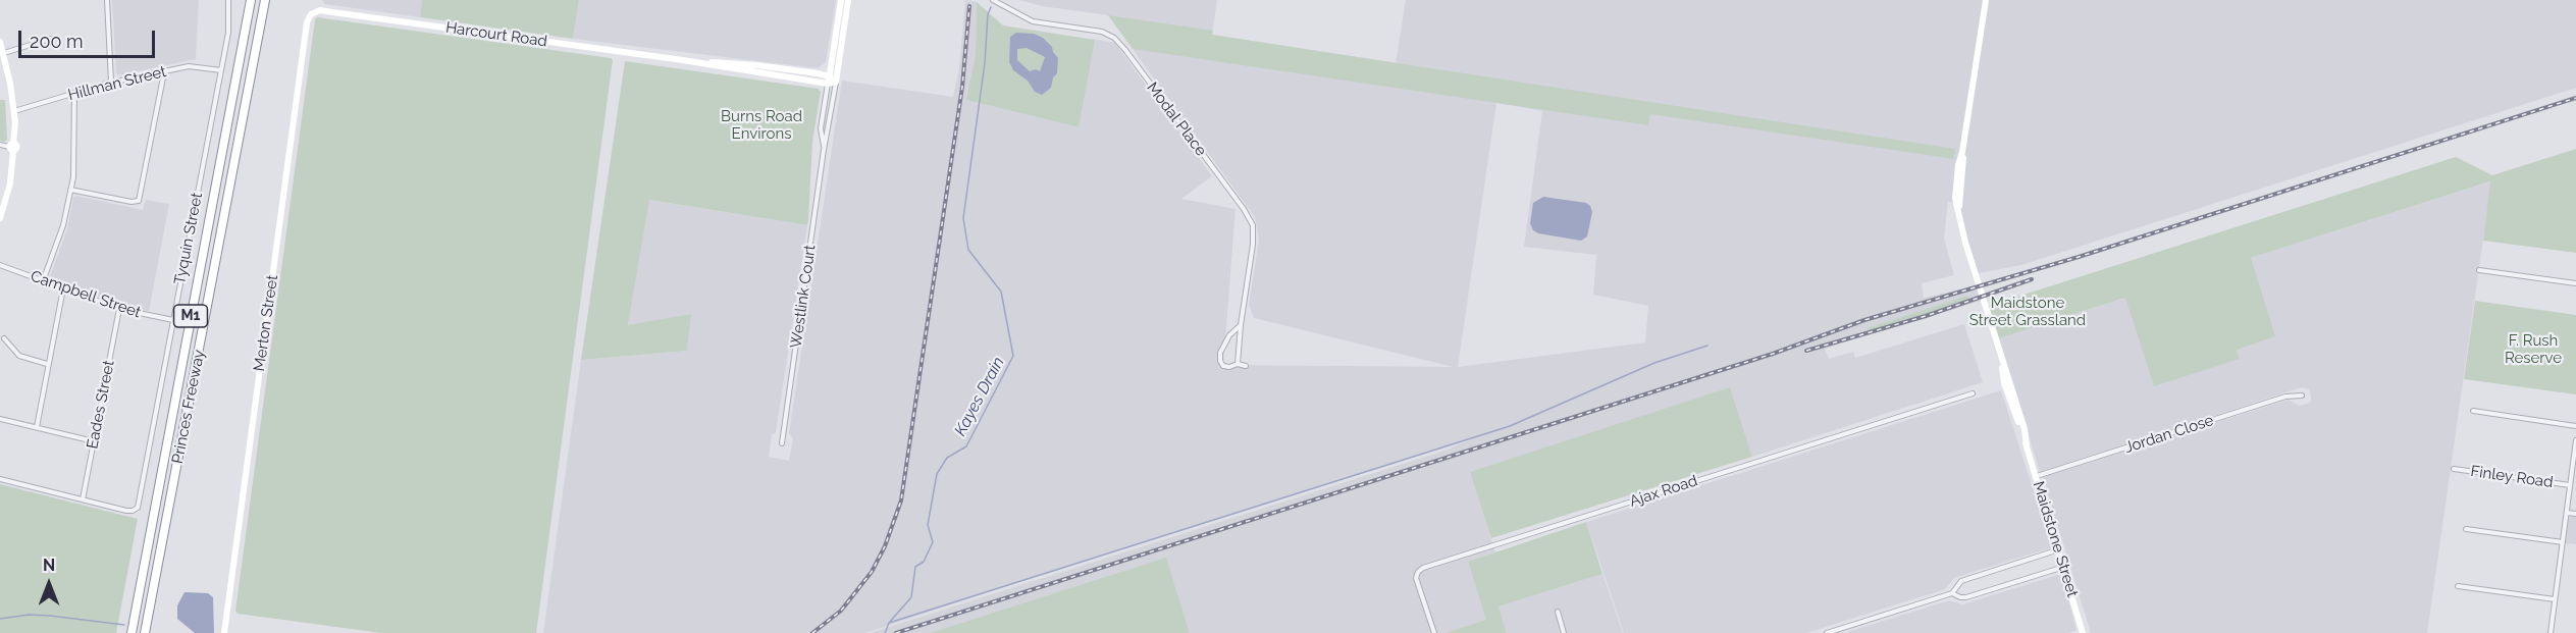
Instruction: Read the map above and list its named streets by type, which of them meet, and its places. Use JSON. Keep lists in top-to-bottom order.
{
  "streets": {
    "highway": ["M1", "Princes Freeway"],
    "street": [
      "Harcourt Road",
      "Hillman Street",
      "Modal Place",
      "Tyquin Street",
      "Campbell Street",
      "Westlink Court",
      "Merton Street",
      "Eades Street",
      "Jordan Close",
      "Finley Road",
      "Ajax Road",
      "Maidstone Street"
    ]
  },
  "crossings": [
    ["Harcourt Road", "Westlink Court"],
    ["Harcourt Road", "Merton Street"],
    ["Hillman Street", "Tyquin Street"],
    ["Tyquin Street", "Campbell Street"],
    ["Tyquin Street", "Eades Street"],
    ["Campbell Street", "Eades Street"],
    ["Jordan Close", "Maidstone Street"]
  ],
  "water": ["Kayes Drain"],
  "parks": ["Burns Road Environs", "Maidstone Street Grassland", "F. Rush Reserve"],
  "scale_bar": "200 m",
  "north": "top"
}
